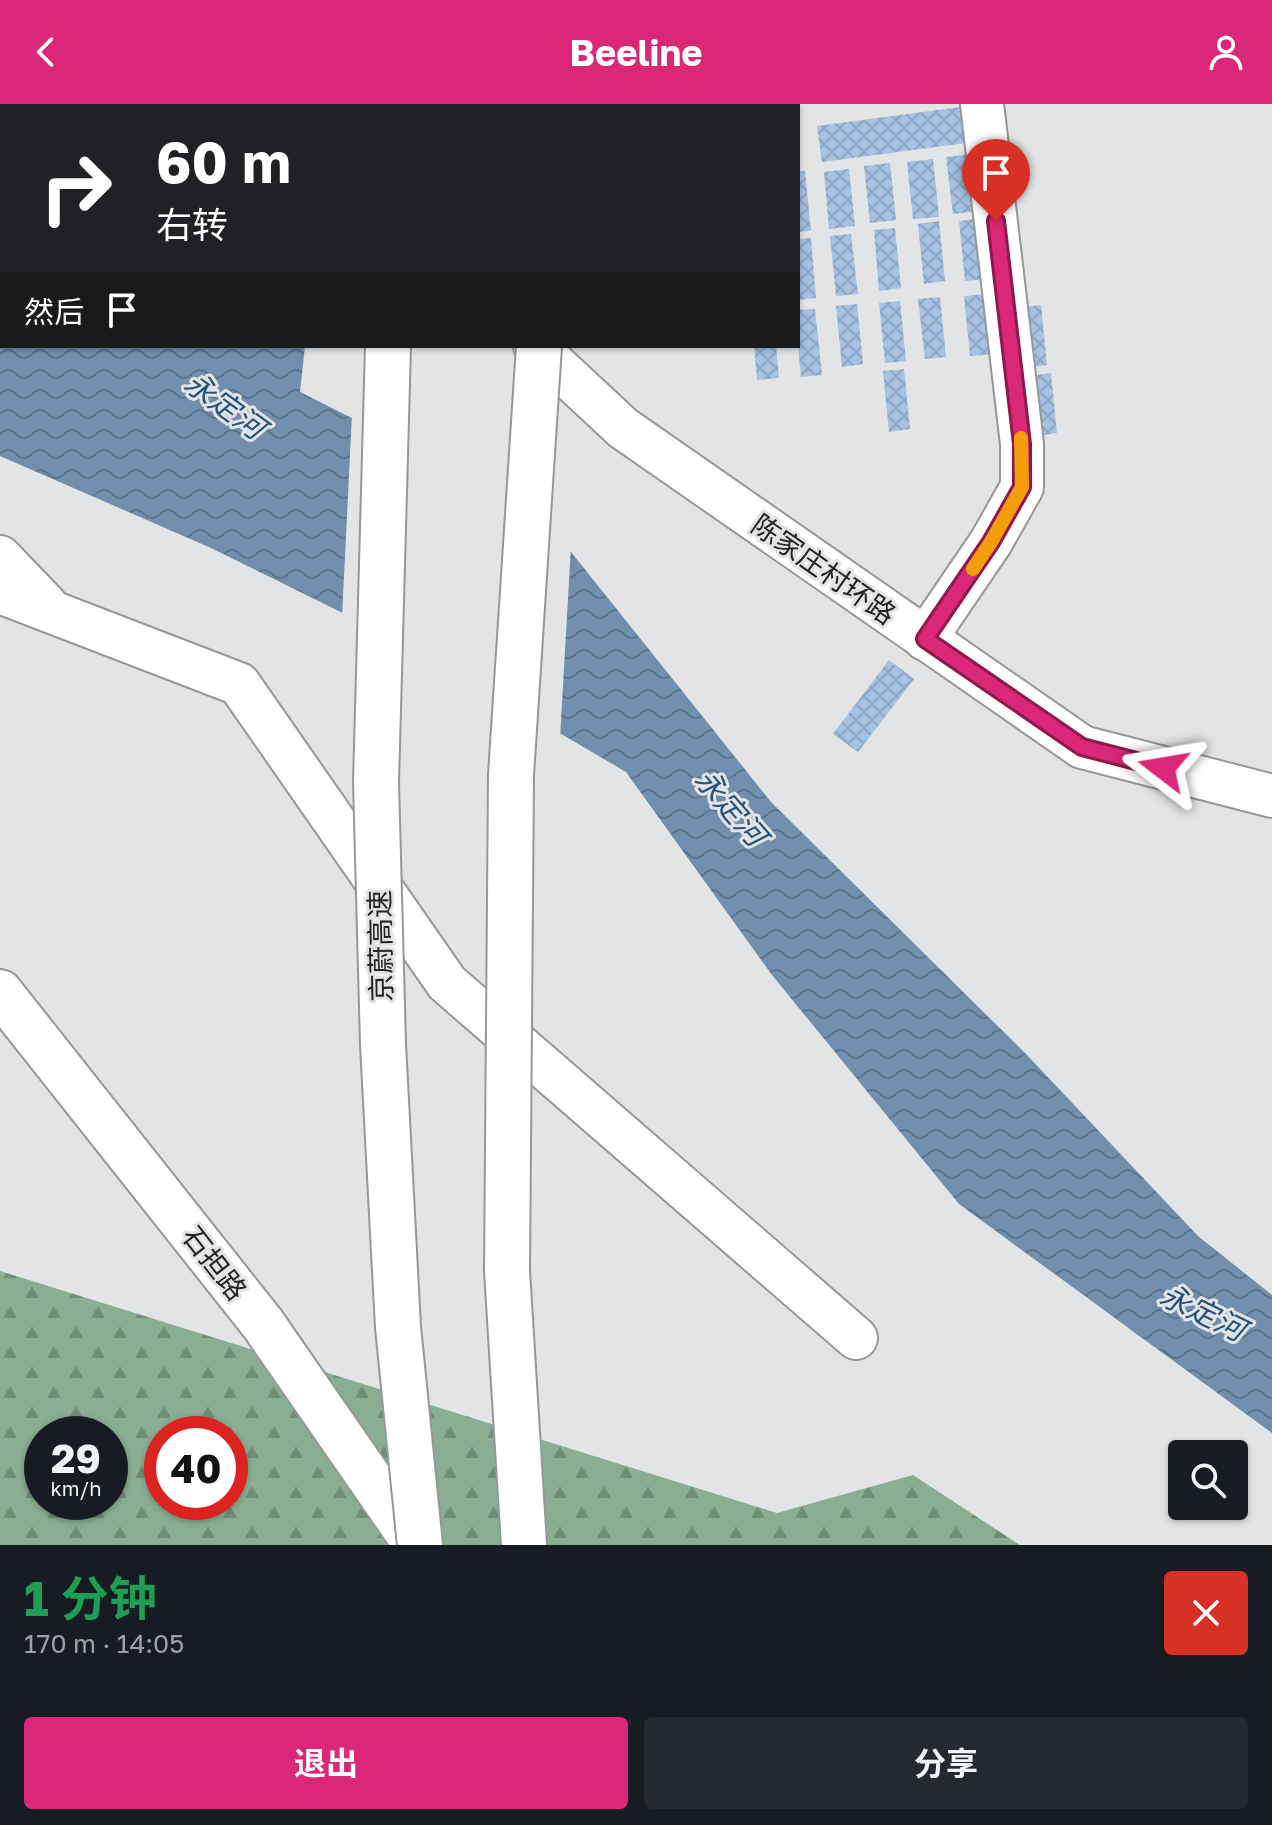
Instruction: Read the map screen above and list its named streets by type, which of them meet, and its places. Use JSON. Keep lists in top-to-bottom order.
{
  "streets": {
    "main road": ["京蔚高速", "石担路"],
    "street": ["陈家庄村环路"]
  },
  "crossings": [
    ["京蔚高速", "石担路"]
  ],
  "water": ["永定河"],
  "page": {
    "header": "Beeline",
    "turn": ["60 m", "右转"],
    "then": "然后",
    "speed": "29 km/h",
    "limit": "40",
    "heading": ["1 分钟", "170 m · 14:05"],
    "buttons": ["退出", "分享"]
  }
}
